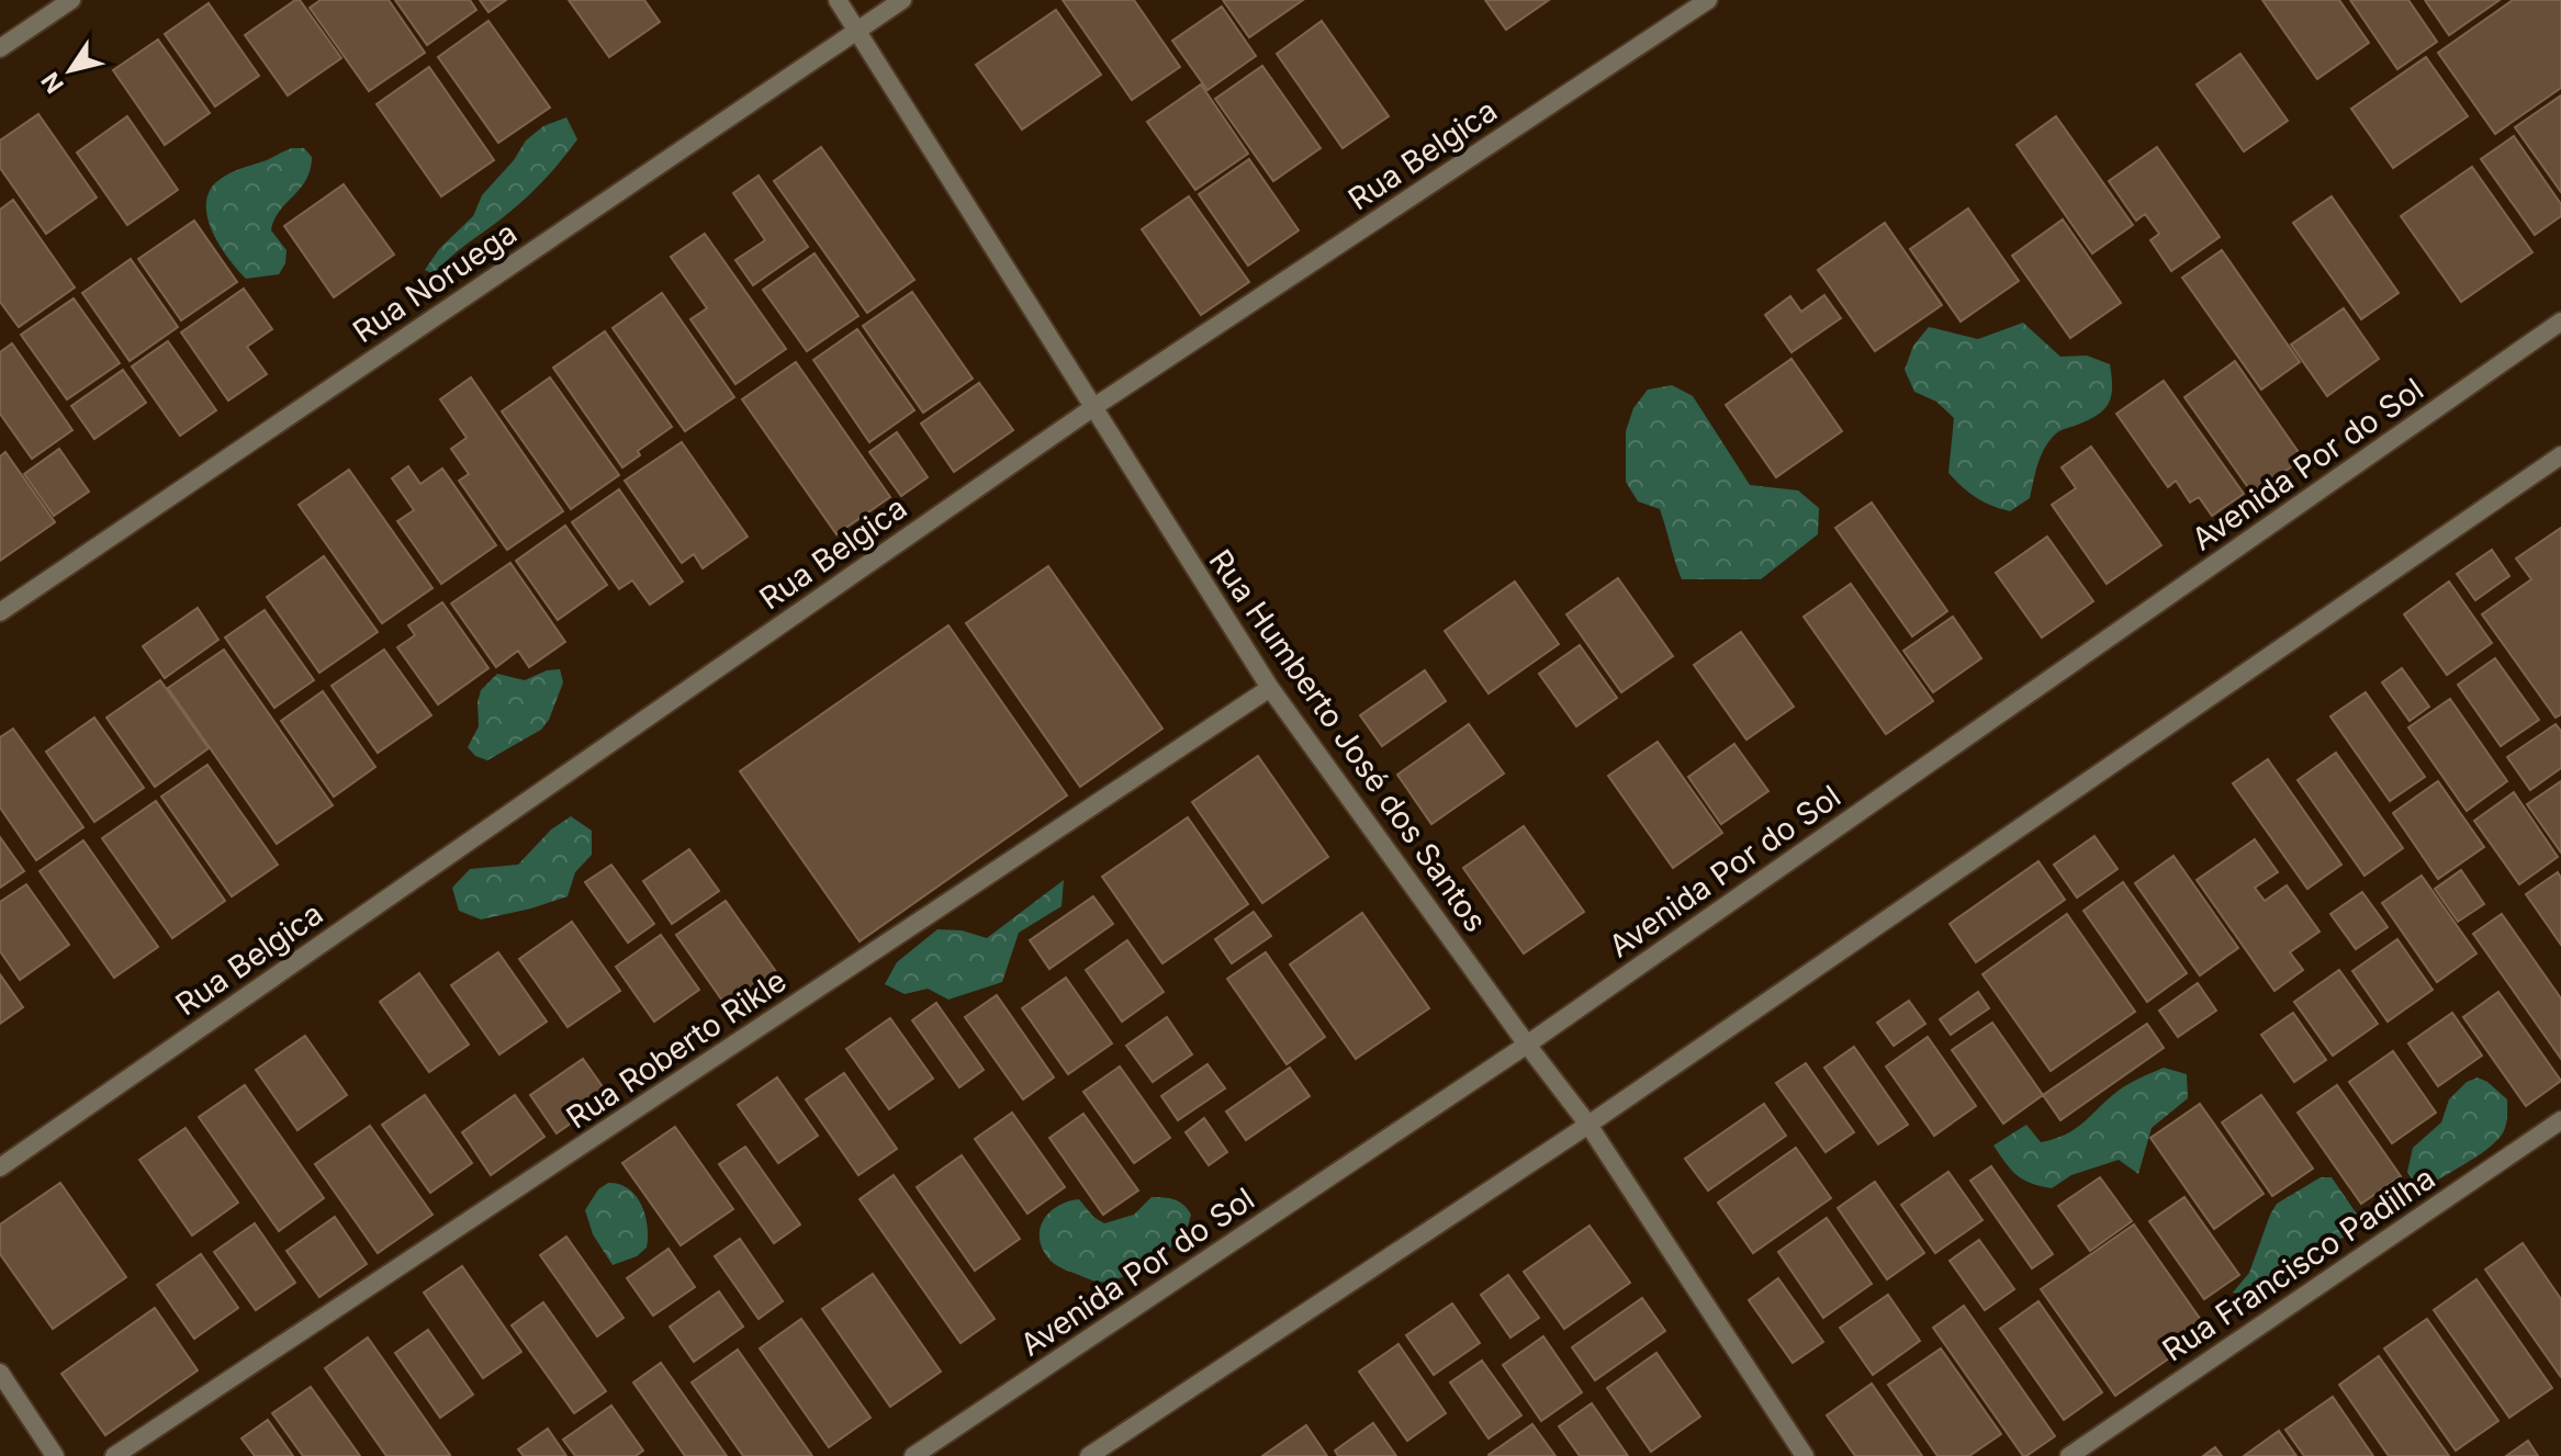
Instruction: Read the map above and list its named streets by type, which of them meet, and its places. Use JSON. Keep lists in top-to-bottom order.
{
  "streets": {
    "street": [
      "Rua Belgica",
      "Rua Noruega",
      "Avenida Por do Sol",
      "Rua Humberto José dos Santos",
      "Rua Roberto Rikle",
      "Rua Francisco Padilha"
    ]
  },
  "crossings": [
    ["Rua Belgica", "Rua Humberto José dos Santos"],
    ["Rua Noruega", "Rua Humberto José dos Santos"],
    ["Avenida Por do Sol", "Rua Humberto José dos Santos"],
    ["Rua Humberto José dos Santos", "Rua Roberto Rikle"]
  ],
  "north": "bottom left"
}
